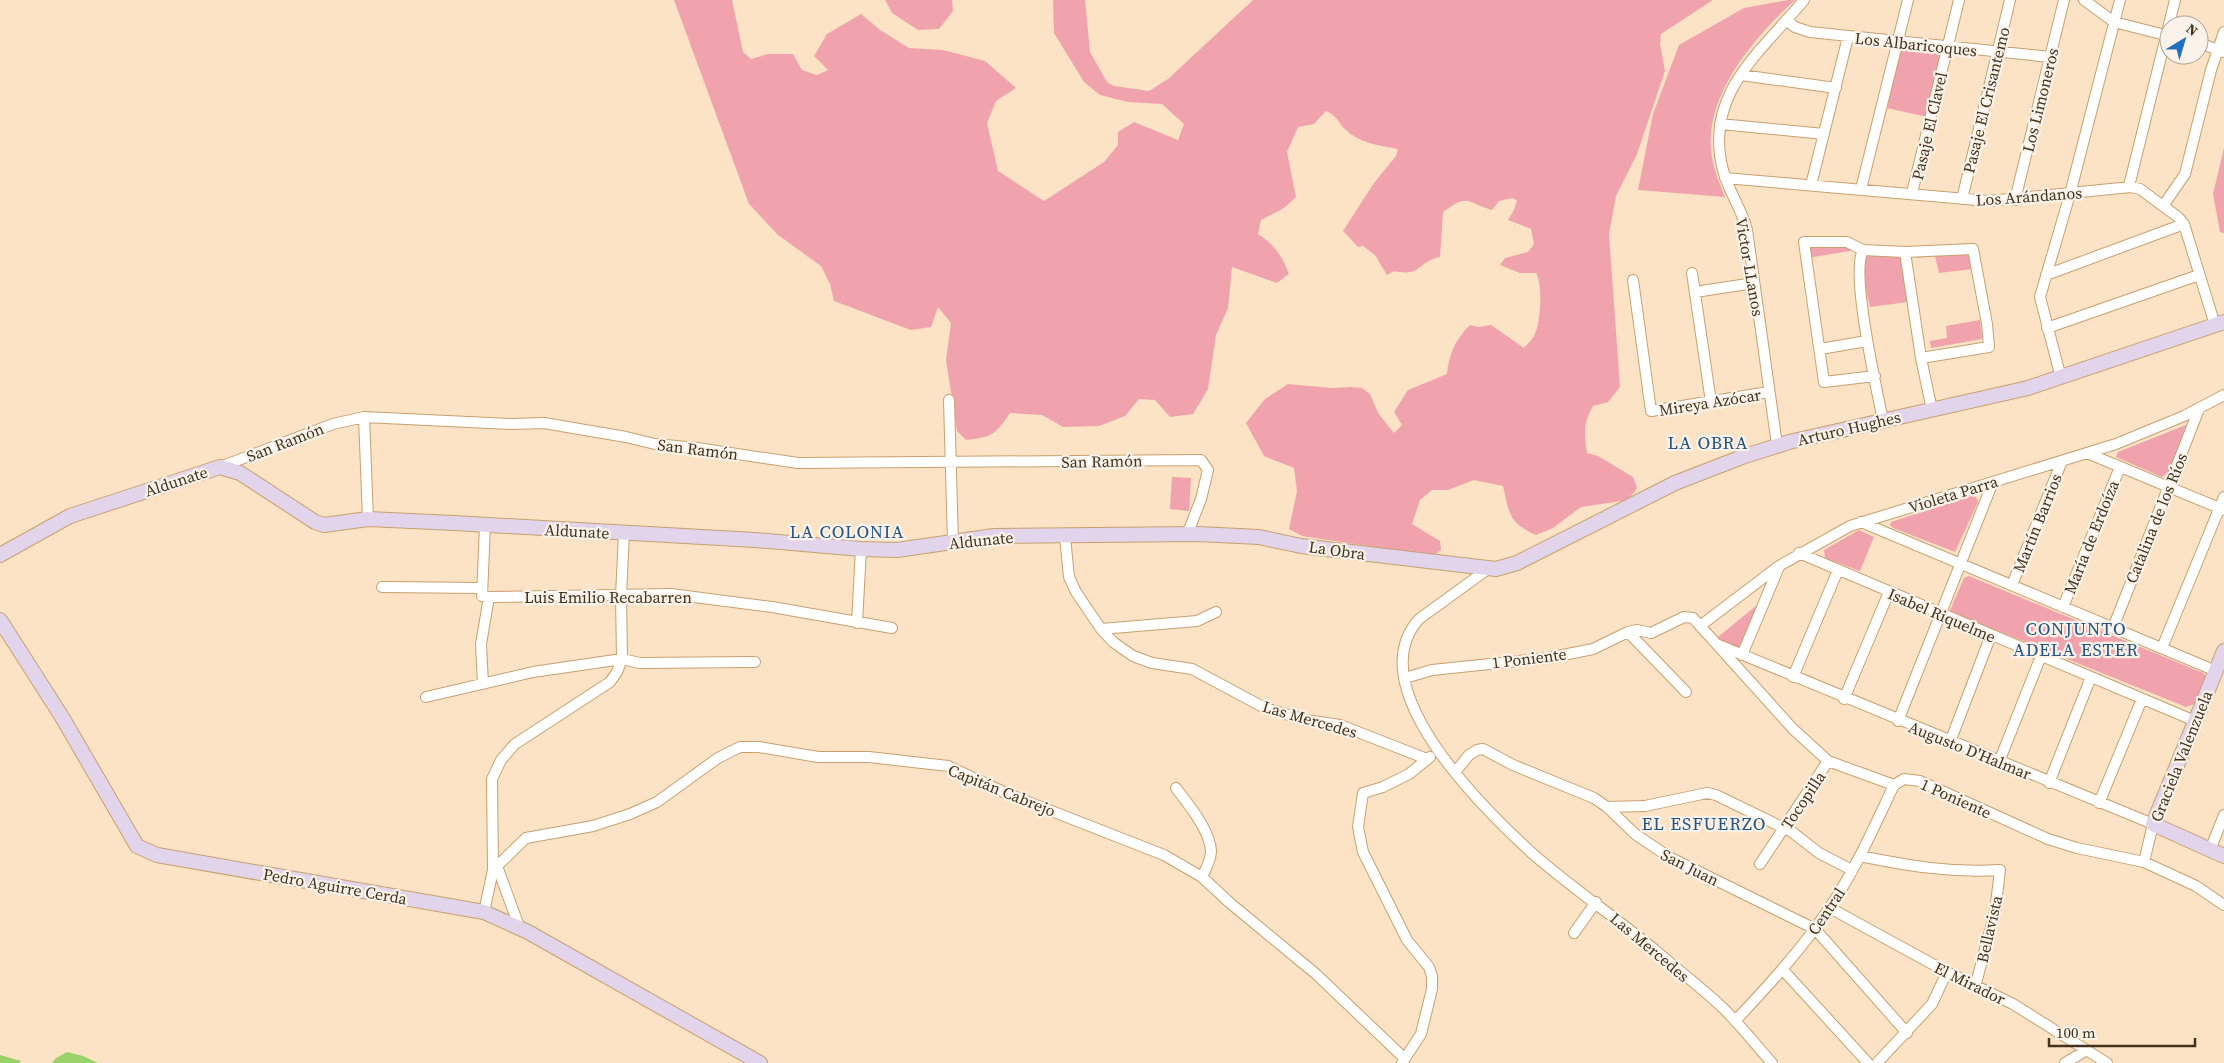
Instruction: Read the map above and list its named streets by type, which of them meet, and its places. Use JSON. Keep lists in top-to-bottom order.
{
  "streets": {
    "street": [
      "Los Albaricoques",
      "Pasaje El Crisantemo",
      "Los Limoneros",
      "Pasaje El Clavel",
      "Los Arándanos",
      "Victor LLanos",
      "Mireya Azócar",
      "Arturo Hughes",
      "San Ramón",
      "Aldunate",
      "Violeta Parra",
      "Catalina de los Ríos",
      "Martín Barrios",
      "María de Erdoíza",
      "La Obra",
      "Luis Emilio Recabarren",
      "Isabel Riquelme",
      "1 Poniente",
      "Las Mercedes",
      "Augusto D'Halmar",
      "Graciela Valenzuela",
      "Capitán Cabrejo",
      "Tocopilla",
      "San Juan",
      "Pedro Aguirre Cerda",
      "Central",
      "Bellavista",
      "El Mirador"
    ]
  },
  "crossings": [
    ["Los Albaricoques", "Pasaje El Crisantemo"],
    ["Los Albaricoques", "Los Limoneros"],
    ["Los Albaricoques", "Pasaje El Clavel"],
    ["Los Albaricoques", "Victor LLanos"],
    ["Pasaje El Crisantemo", "Los Arándanos"],
    ["Los Limoneros", "Los Arándanos"],
    ["Pasaje El Clavel", "Los Arándanos"],
    ["Los Arándanos", "Victor LLanos"],
    ["Victor LLanos", "Mireya Azócar"],
    ["Victor LLanos", "Arturo Hughes"],
    ["Arturo Hughes", "La Obra"],
    ["Arturo Hughes", "Las Mercedes"],
    ["San Ramón", "Aldunate"],
    ["San Ramón", "La Obra"],
    ["Aldunate", "La Obra"],
    ["Aldunate", "Las Mercedes"],
    ["Violeta Parra", "Catalina de los Ríos"],
    ["Violeta Parra", "Martín Barrios"],
    ["Violeta Parra", "Isabel Riquelme"],
    ["Violeta Parra", "1 Poniente"],
    ["La Obra", "Las Mercedes"],
    ["Isabel Riquelme", "Graciela Valenzuela"],
    ["1 Poniente", "Las Mercedes"],
    ["1 Poniente", "Augusto D'Halmar"],
    ["1 Poniente", "Graciela Valenzuela"],
    ["1 Poniente", "Tocopilla"],
    ["1 Poniente", "Central"],
    ["Las Mercedes", "San Juan"],
    ["Las Mercedes", "Central"],
    ["Augusto D'Halmar", "Graciela Valenzuela"],
    ["San Juan", "Central"],
    ["Central", "Bellavista"],
    ["Central", "El Mirador"],
    ["Bellavista", "El Mirador"]
  ],
  "districts": [
    "LA OBRA",
    "LA COLONIA",
    "CONJUNTO ADELA ESTER",
    "EL ESFUERZO"
  ],
  "scale_bar": "100 m",
  "north": "top right"
}
